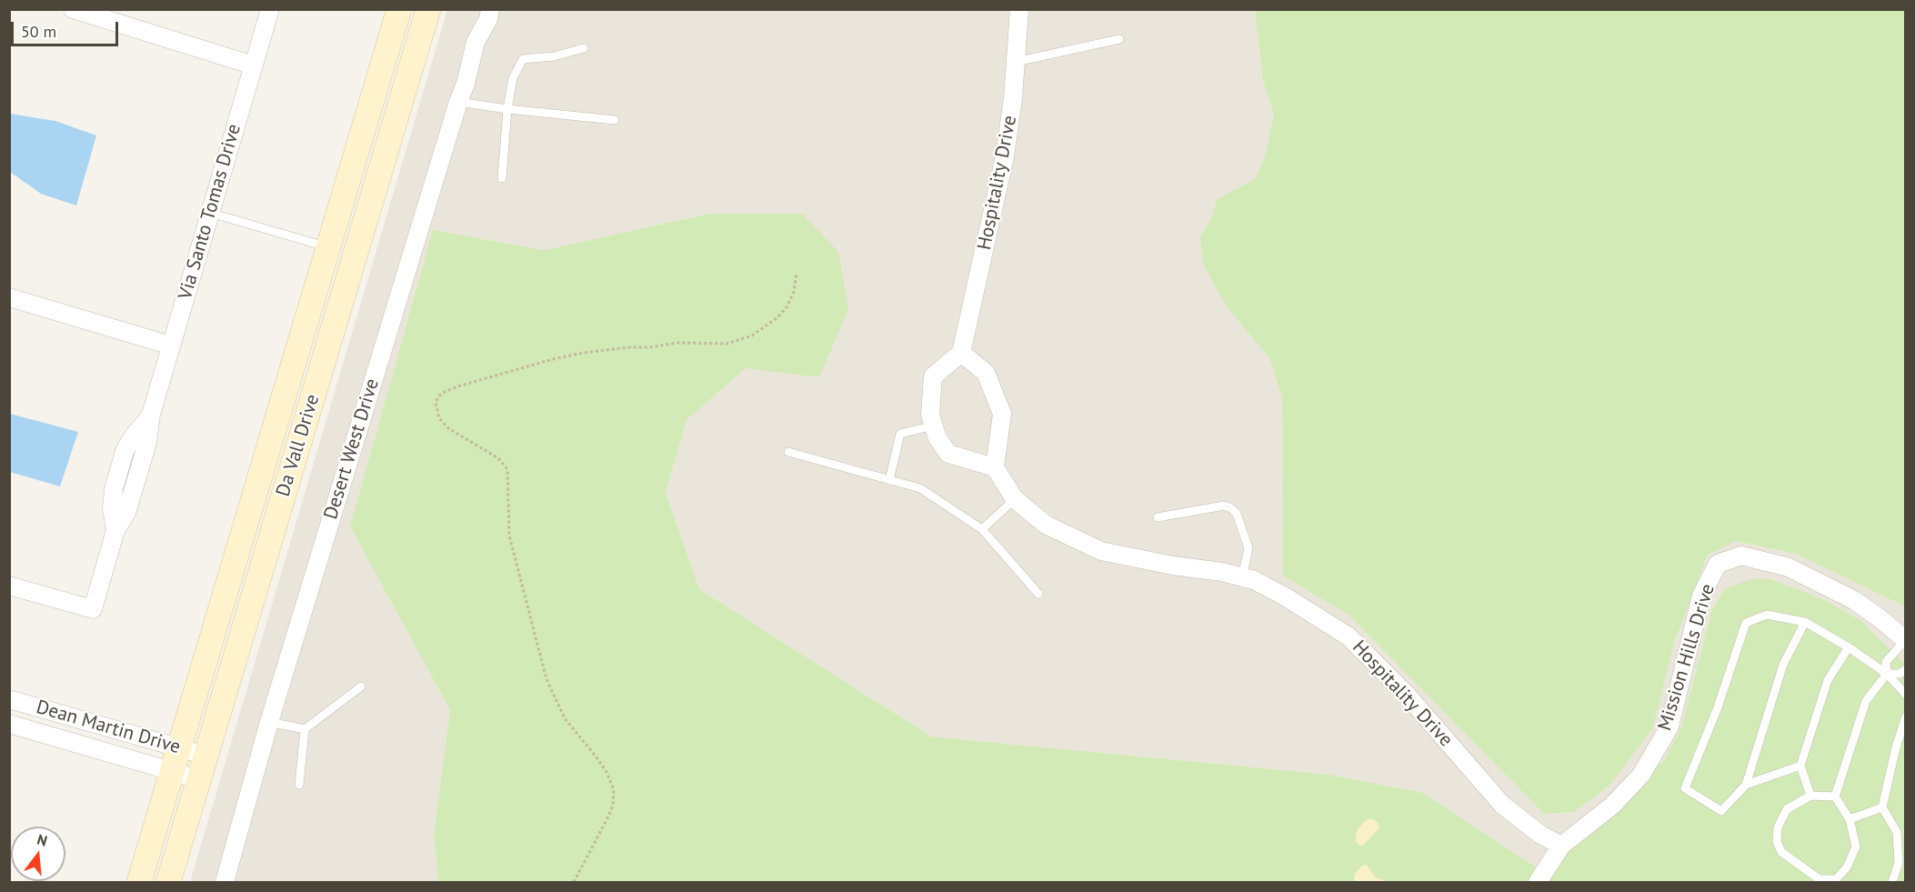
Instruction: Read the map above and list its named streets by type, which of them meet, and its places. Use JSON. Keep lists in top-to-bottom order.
{
  "streets": {
    "main road": ["Da Vall Drive"],
    "street": [
      "Hospitality Drive",
      "Via Santo Tomas Drive",
      "Desert West Drive",
      "Mission Hills Drive",
      "Dean Martin Drive"
    ]
  },
  "crossings": [
    ["Hospitality Drive", "Mission Hills Drive"],
    ["Da Vall Drive", "Dean Martin Drive"]
  ],
  "scale_bar": "50 m",
  "north": "top"
}
